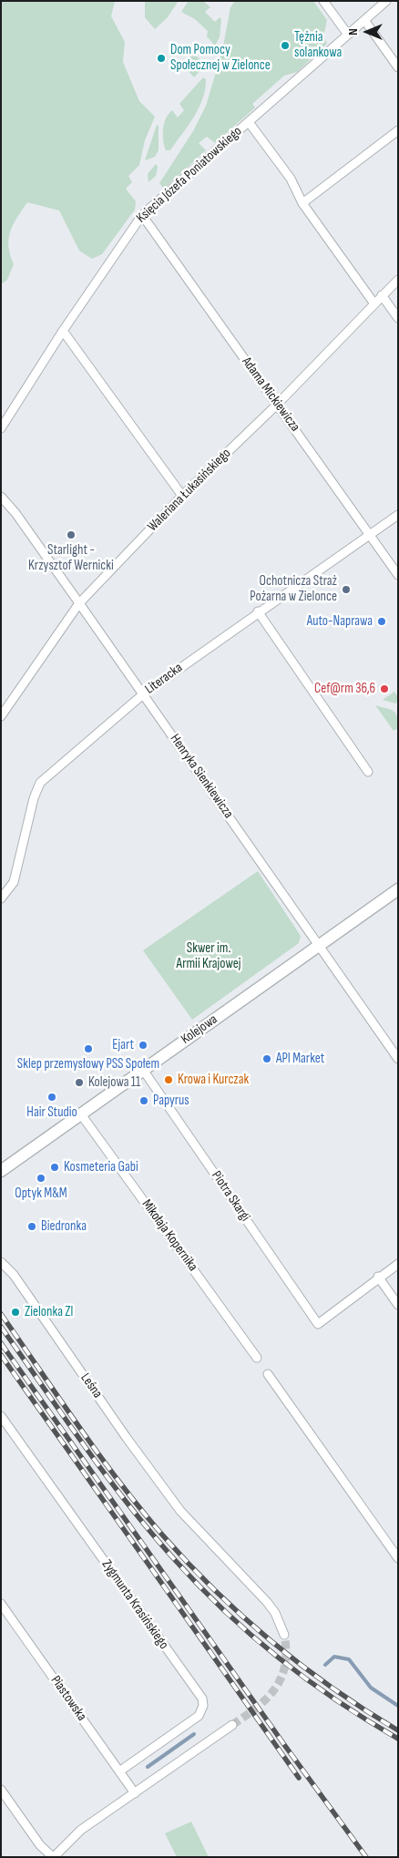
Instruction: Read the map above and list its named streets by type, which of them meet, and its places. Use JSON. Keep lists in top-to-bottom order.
{
  "streets": {
    "street": [
      "Księcia Józefa Poniatowskiego",
      "Adama Mickiewicza",
      "Waleriana Łukasińskiego",
      "Literacka",
      "Henryka Sienkiewicza",
      "Kolejowa",
      "Piotra Skargi",
      "Mikołaja Kopernika",
      "Leśna",
      "Zygmunta Krasińskiego",
      "Piastowska"
    ]
  },
  "crossings": [
    ["Księcia Józefa Poniatowskiego", "Adama Mickiewicza"],
    ["Adama Mickiewicza", "Waleriana Łukasińskiego"],
    ["Adama Mickiewicza", "Literacka"],
    ["Waleriana Łukasińskiego", "Henryka Sienkiewicza"],
    ["Literacka", "Henryka Sienkiewicza"],
    ["Henryka Sienkiewicza", "Kolejowa"],
    ["Kolejowa", "Piotra Skargi"],
    ["Kolejowa", "Mikołaja Kopernika"],
    ["Zygmunta Krasińskiego", "Piastowska"]
  ],
  "parks": ["Skwer im. Armii Krajowej"],
  "places": [
    "Tężnia solankowa",
    "Dom Pomocy Społecznej w Zielonce",
    "Starlight - Krzysztof Wernicki",
    "Ochotnicza Straż Pożarna w Zielonce",
    "Auto-Naprawa",
    "Cef@rm 36,6",
    "Ejart",
    "Sklep przemysłowy PSS Społem",
    "API Market",
    "Krowa i Kurczak",
    "Kolejowa 11",
    "Hair Studio",
    "Papyrus",
    "Kosmeteria Gabi",
    "Optyk M&M",
    "Biedronka",
    "Zielonka Zl"
  ],
  "north": "left"
}
